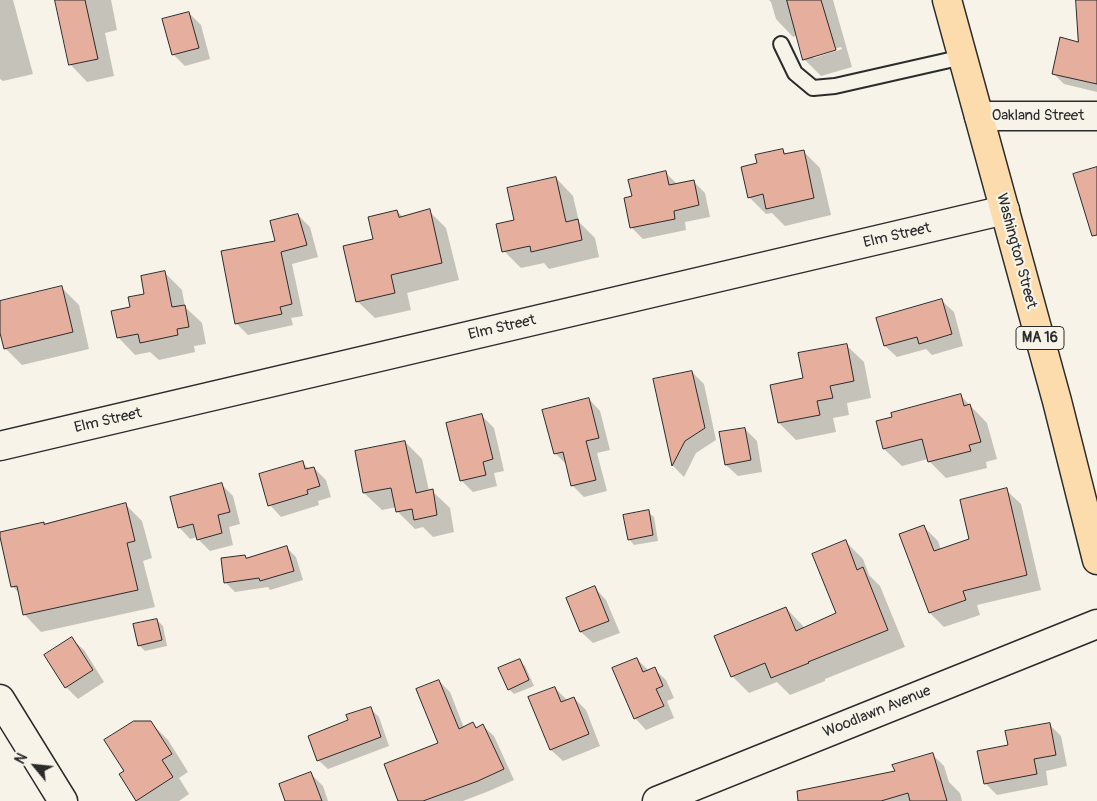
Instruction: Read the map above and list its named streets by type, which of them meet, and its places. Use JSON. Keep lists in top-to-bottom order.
{
  "streets": {
    "main road": ["Washington Street", "MA 16"],
    "street": ["Oakland Street", "Elm Street", "Woodlawn Avenue"]
  },
  "crossings": [
    ["Oakland Street", "Washington Street"],
    ["Elm Street", "Washington Street"]
  ],
  "north": "top left"
}
